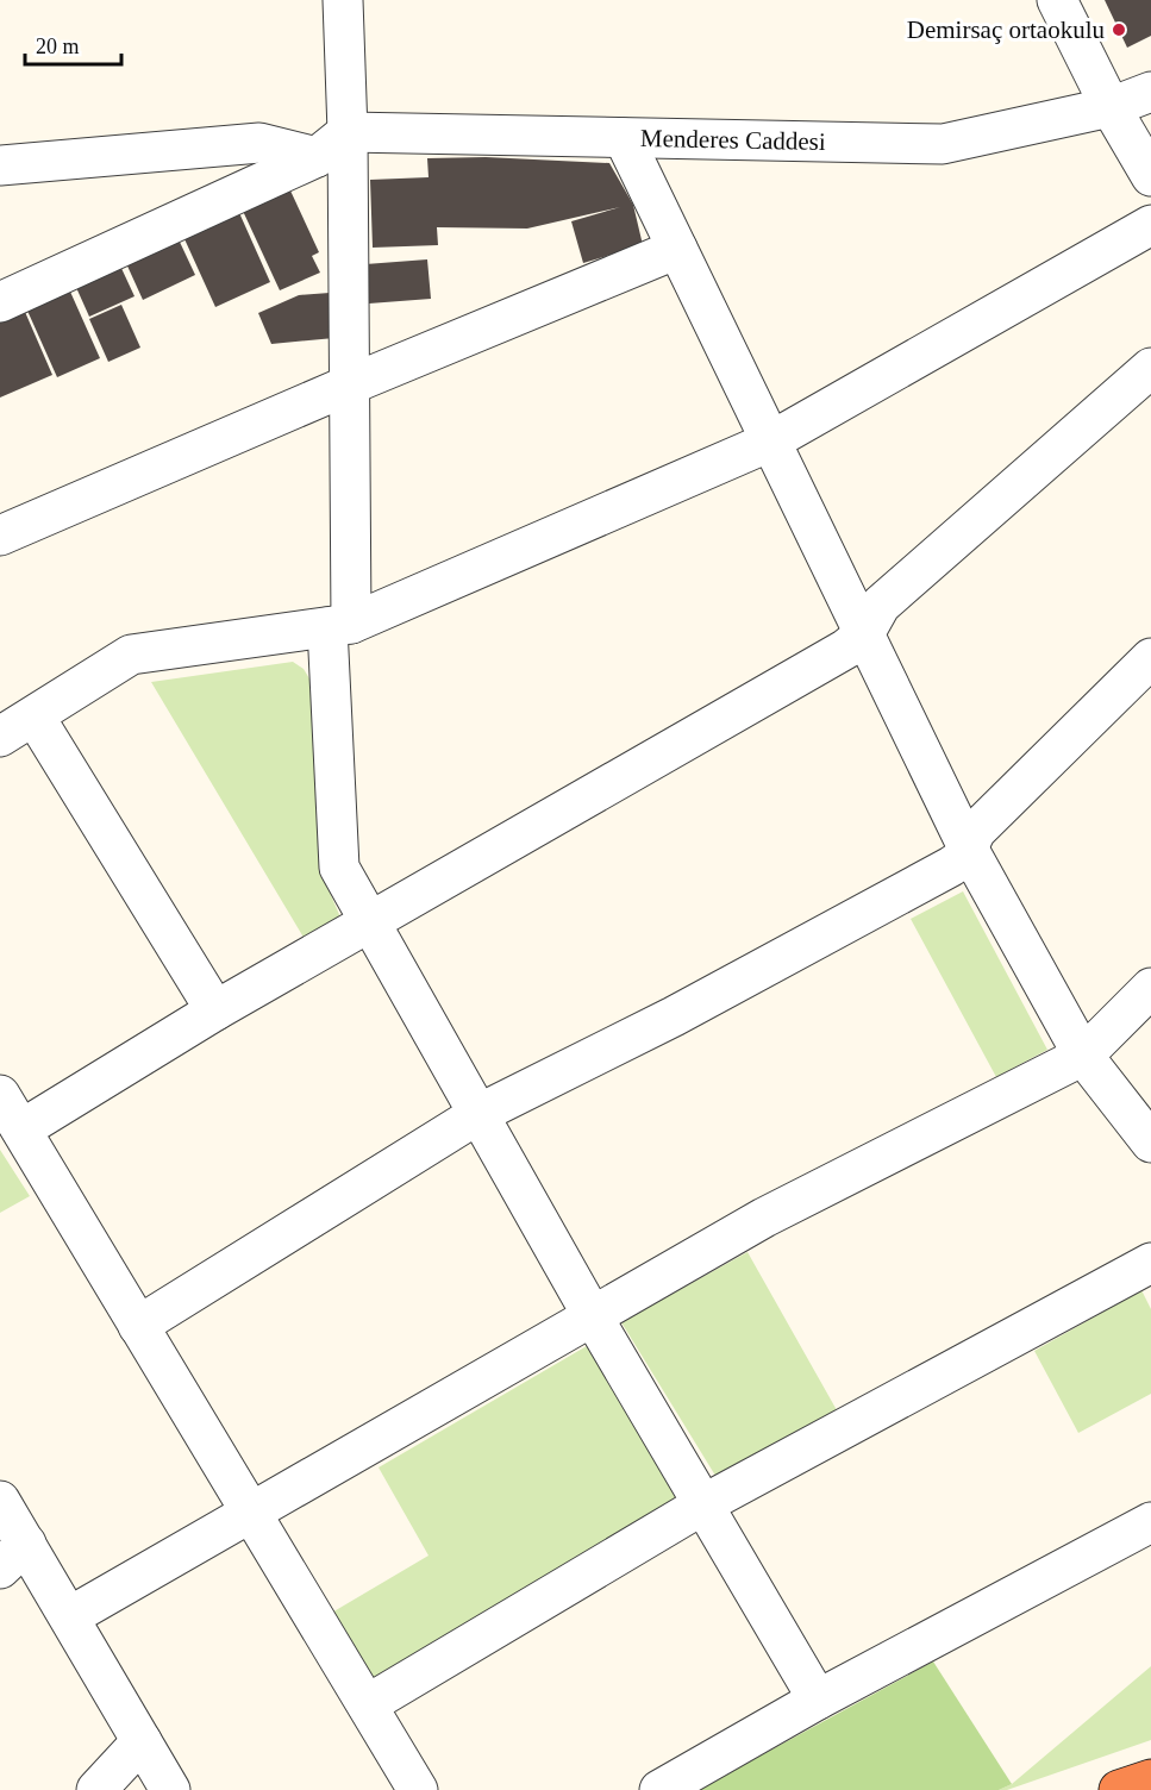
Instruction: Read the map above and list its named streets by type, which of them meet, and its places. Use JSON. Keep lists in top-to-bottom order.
{
  "streets": {
    "street": ["Menderes Caddesi"]
  },
  "places": ["Demirsaç ortaokulu"],
  "scale_bar": "20 m"
}
